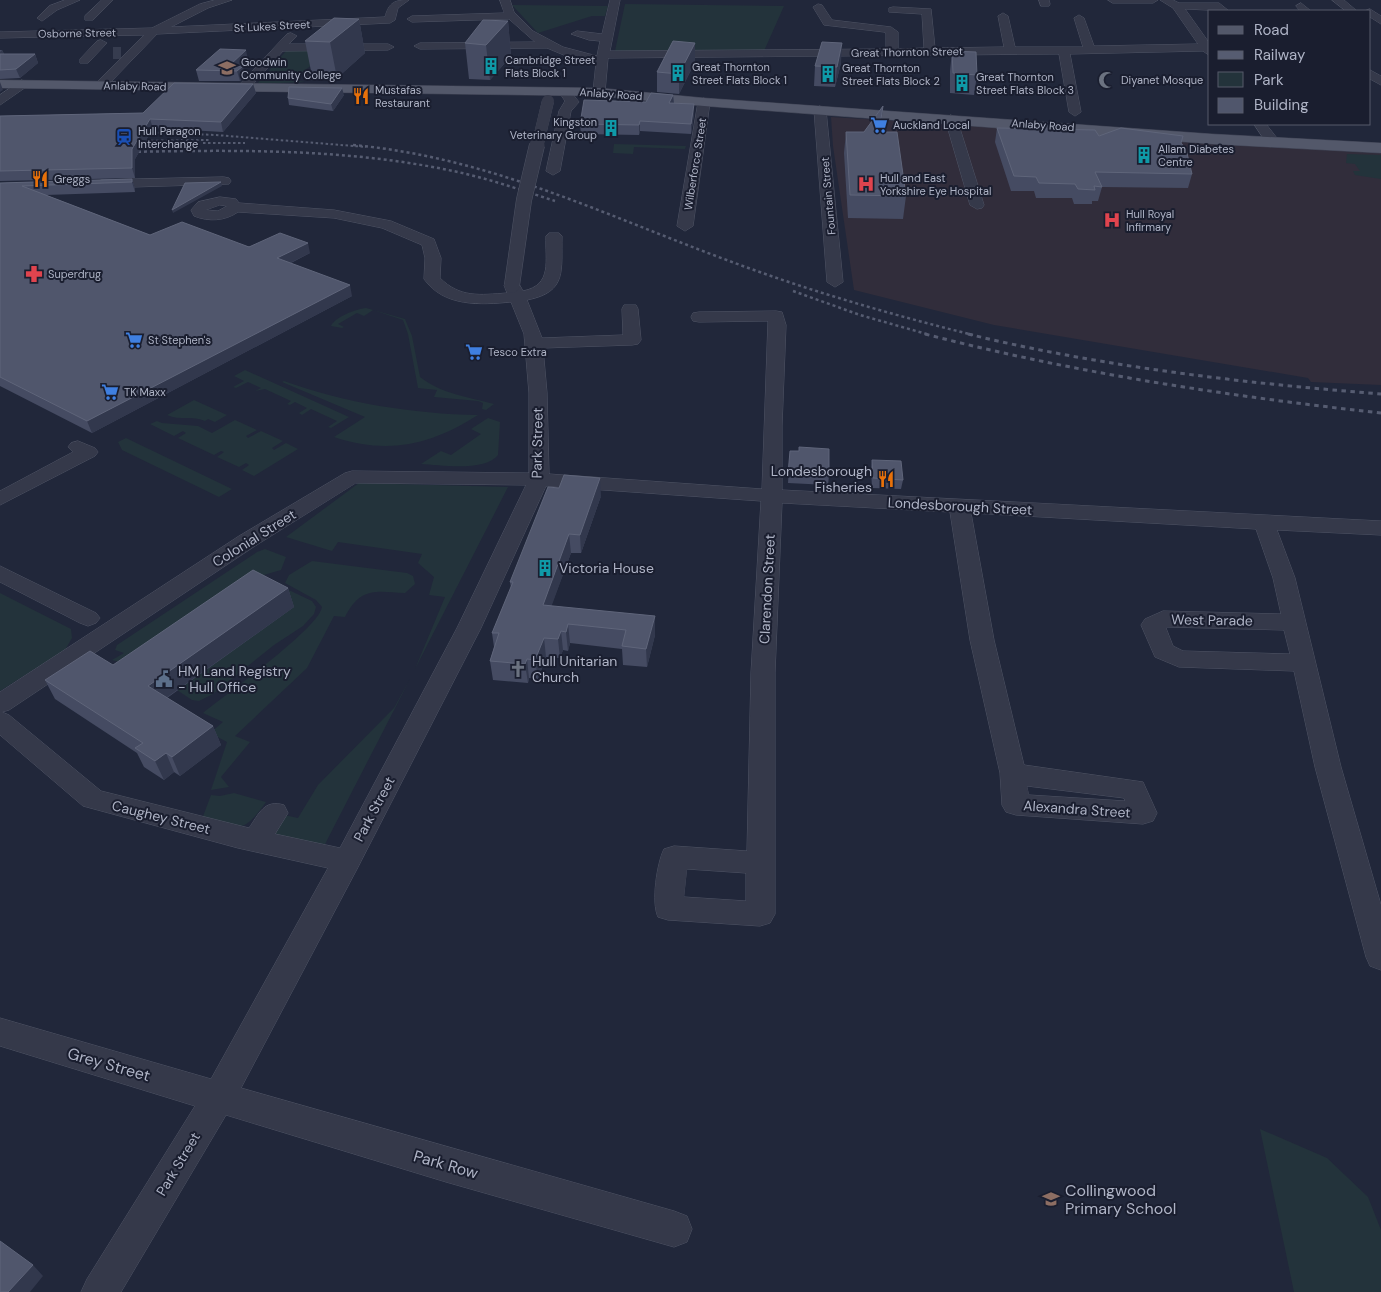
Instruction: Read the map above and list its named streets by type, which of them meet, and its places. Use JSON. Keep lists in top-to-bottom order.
{
  "streets": {
    "main road": ["Anlaby Road"],
    "street": [
      "St Lukes Street",
      "Osborne Street",
      "Great Thornton Street",
      "Wilberforce Street",
      "Fountain Street",
      "Park Street",
      "Londesborough Street",
      "Colonial Street",
      "Clarendon Street",
      "West Parade",
      "Caughey Street",
      "Grey Street",
      "Park Row"
    ]
  },
  "crossings": [
    ["St Lukes Street", "Osborne Street"],
    ["Anlaby Road", "Wilberforce Street"],
    ["Anlaby Road", "Fountain Street"],
    ["Park Street", "Londesborough Street"],
    ["Park Street", "Colonial Street"],
    ["Park Street", "Caughey Street"],
    ["Park Street", "Grey Street"],
    ["Park Street", "Park Row"],
    ["Londesborough Street", "Colonial Street"],
    ["Londesborough Street", "Clarendon Street"],
    ["Grey Street", "Park Row"]
  ],
  "places": {
    "building": [
      "Cambridge Street Flats Block 1",
      "Great Thornton Street Flats Block 1",
      "Great Thornton Street Flats Block 2",
      "Great Thornton Street Flats Block 3",
      "Kingston Veterinary Group",
      "Allam Diabetes Centre",
      "Victoria House"
    ],
    "school or university": ["Goodwin Community College", "Collingwood Primary School"],
    "mosque": ["Diyanet Mosque"],
    "restaurant": ["Mustafas Restaurant", "Greggs", "Londesborough Fisheries"],
    "supermarket": [
      "Auckland Local",
      "St Stephen's",
      "Tesco Extra",
      "TK Maxx"
    ],
    "station": ["Hull Paragon Interchange"],
    "hospital": ["Hull and East Yorkshire Eye Hospital", "Hull Royal Infirmary"],
    "pharmacy": ["Superdrug"],
    "church": ["Hull Unitarian Church"],
    "public building": ["HM Land Registry - Hull Office"]
  },
  "legend": [
    "Road",
    "Railway",
    "Park",
    "Building"
  ]
}
